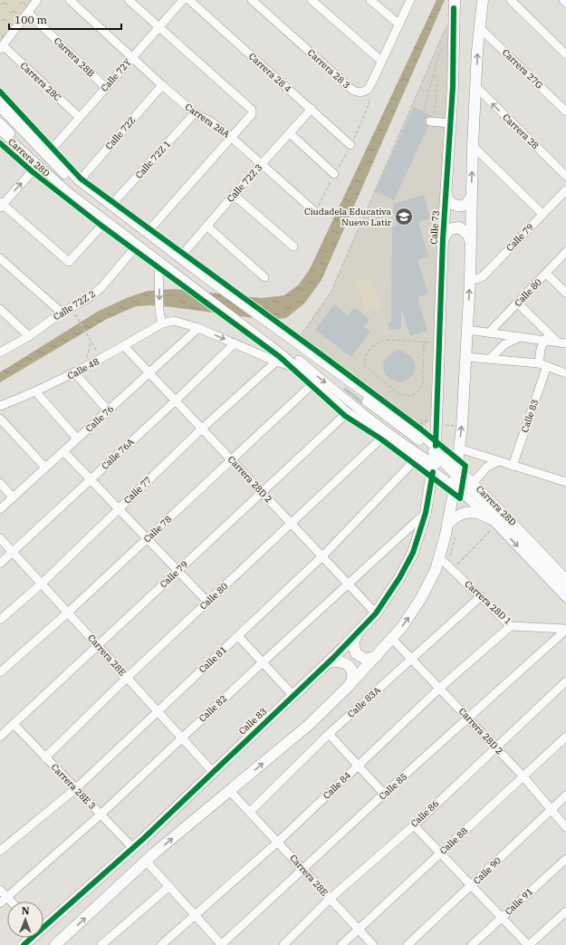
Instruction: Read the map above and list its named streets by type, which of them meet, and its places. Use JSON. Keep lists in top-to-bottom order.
{
  "streets": {
    "main road": ["Calle 73", "Calle 83"],
    "street": [
      "Carrera 28B",
      "Carrera 28 3",
      "Carrera 27G",
      "Carrera 28 4",
      "Calle 72Y",
      "Carrera 28C",
      "Carrera 28A",
      "Carrera 28",
      "Calle 72Z",
      "Carrera 28D",
      "Calle 72Z 1",
      "Calle 72Z 3",
      "Calle 79",
      "Calle 80",
      "Calle 72Z 2",
      "Calle 48",
      "Calle 76",
      "Calle 76A",
      "Carrera 28D 2",
      "Calle 77",
      "Calle 78",
      "Carrera 28D 1",
      "Carrera 28E",
      "Calle 81",
      "Calle 83A",
      "Calle 82",
      "Calle 84",
      "Carrera 28E 3",
      "Calle 85",
      "Calle 86",
      "Calle 88",
      "Calle 90",
      "Calle 91"
    ]
  },
  "crossings": [
    ["Carrera 28B", "Calle 72Y"],
    ["Carrera 28 4", "Calle 72Z 3"],
    ["Calle 72Y", "Carrera 28C"],
    ["Calle 72Y", "Carrera 28A"],
    ["Calle 72Y", "Carrera 28D"],
    ["Carrera 28A", "Calle 72Z"],
    ["Carrera 28A", "Calle 72Z 1"],
    ["Carrera 28A", "Calle 72Z 3"],
    ["Calle 72Z", "Carrera 28D"],
    ["Carrera 28D", "Calle 72Z 1"],
    ["Carrera 28D", "Calle 72Z 3"],
    ["Carrera 28D", "Calle 73"],
    ["Carrera 28D", "Calle 79"],
    ["Carrera 28D", "Calle 80"],
    ["Carrera 28D", "Calle 72Z 2"],
    ["Carrera 28D", "Calle 48"],
    ["Carrera 28D", "Calle 83"],
    ["Carrera 28D", "Calle 76"],
    ["Carrera 28D", "Calle 76A"],
    ["Carrera 28D", "Calle 77"],
    ["Carrera 28D", "Calle 78"],
    ["Carrera 28D", "Calle 81"],
    ["Calle 73", "Calle 83"],
    ["Calle 79", "Carrera 28D 2"],
    ["Calle 79", "Carrera 28E"],
    ["Calle 79", "Carrera 28E 3"],
    ["Calle 80", "Carrera 28D 2"],
    ["Calle 80", "Carrera 28E"],
    ["Calle 80", "Carrera 28E 3"],
    ["Calle 48", "Carrera 28D 2"],
    ["Calle 83", "Carrera 28D 2"],
    ["Calle 83", "Carrera 28E"],
    ["Calle 83", "Calle 82"],
    ["Calle 83", "Carrera 28E 3"],
    ["Calle 76", "Carrera 28D 2"],
    ["Calle 76A", "Carrera 28D 2"],
    ["Calle 76A", "Carrera 28E"],
    ["Carrera 28D 2", "Calle 77"],
    ["Carrera 28D 2", "Calle 78"],
    ["Carrera 28D 2", "Calle 81"],
    ["Carrera 28D 2", "Calle 83A"],
    ["Carrera 28D 2", "Calle 82"],
    ["Carrera 28D 2", "Calle 84"],
    ["Carrera 28D 2", "Calle 85"],
    ["Carrera 28D 2", "Calle 86"],
    ["Carrera 28D 2", "Calle 88"],
    ["Carrera 28D 2", "Calle 90"],
    ["Calle 77", "Carrera 28E"],
    ["Calle 78", "Carrera 28E"],
    ["Carrera 28D 1", "Calle 83A"],
    ["Carrera 28D 1", "Calle 84"],
    ["Carrera 28D 1", "Calle 85"],
    ["Carrera 28E", "Calle 81"],
    ["Carrera 28E", "Calle 83A"],
    ["Carrera 28E", "Calle 82"],
    ["Carrera 28E", "Calle 84"],
    ["Carrera 28E", "Calle 85"],
    ["Carrera 28E", "Calle 86"],
    ["Carrera 28E", "Calle 88"],
    ["Calle 81", "Carrera 28E 3"],
    ["Calle 82", "Carrera 28E 3"]
  ],
  "places": {
    "school or university": ["Ciudadela Educativa Nuevo Latir"]
  },
  "scale_bar": "100 m",
  "north": "top"
}
